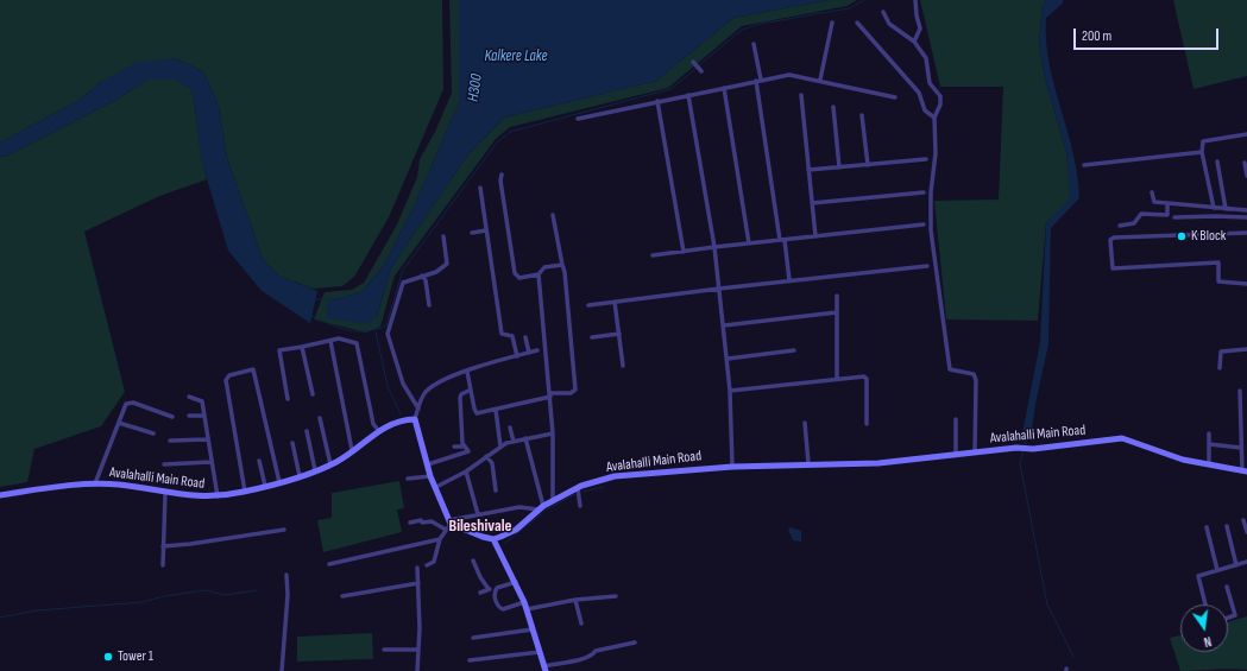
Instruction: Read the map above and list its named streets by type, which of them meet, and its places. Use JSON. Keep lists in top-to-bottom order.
{
  "streets": {
    "main road": ["Avalahalli Main Road"]
  },
  "districts": ["Bileshivale"],
  "water": ["Kalkere Lake", "H300"],
  "places": ["K Block", "Tower 1"],
  "scale_bar": "200 m",
  "north": "bottom"
}
